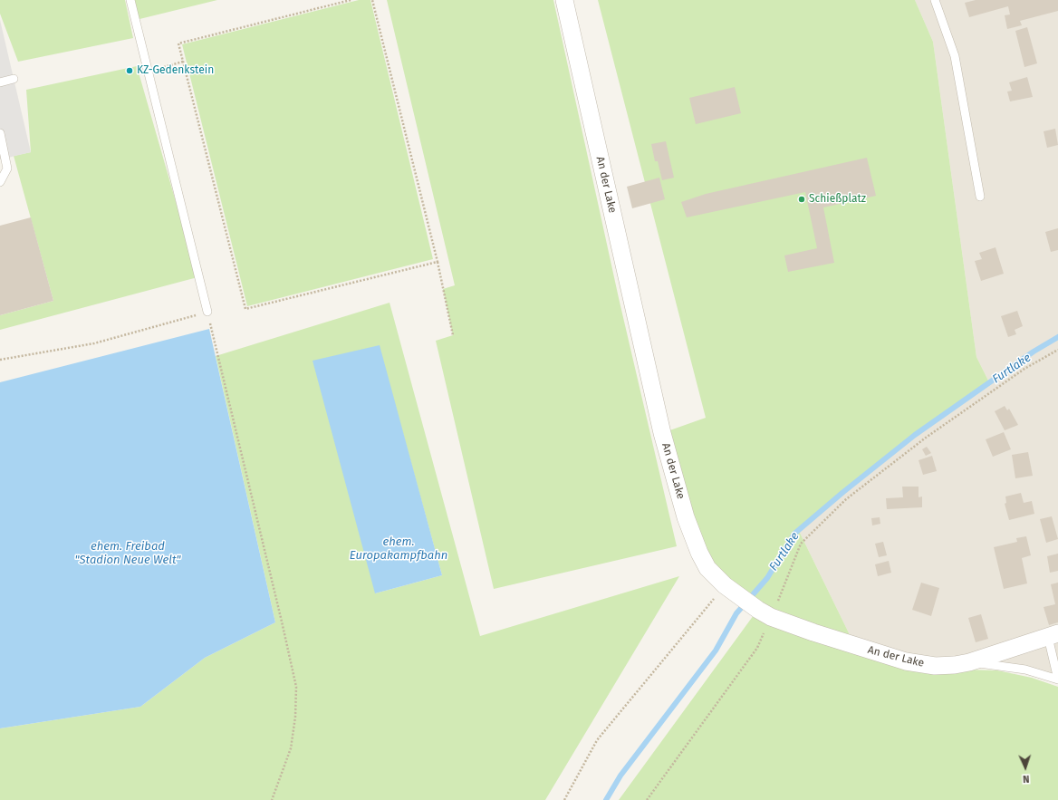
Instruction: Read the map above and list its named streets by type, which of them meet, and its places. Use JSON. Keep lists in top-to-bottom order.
{
  "streets": {
    "street": ["An der Lake"]
  },
  "water": ["Furtlake", "ehem. Europakampfbahn", "ehem. Freibad \"Stadion Neue Welt\""],
  "places": ["KZ-Gedenkstein", "Schießplatz"],
  "north": "bottom"
}
